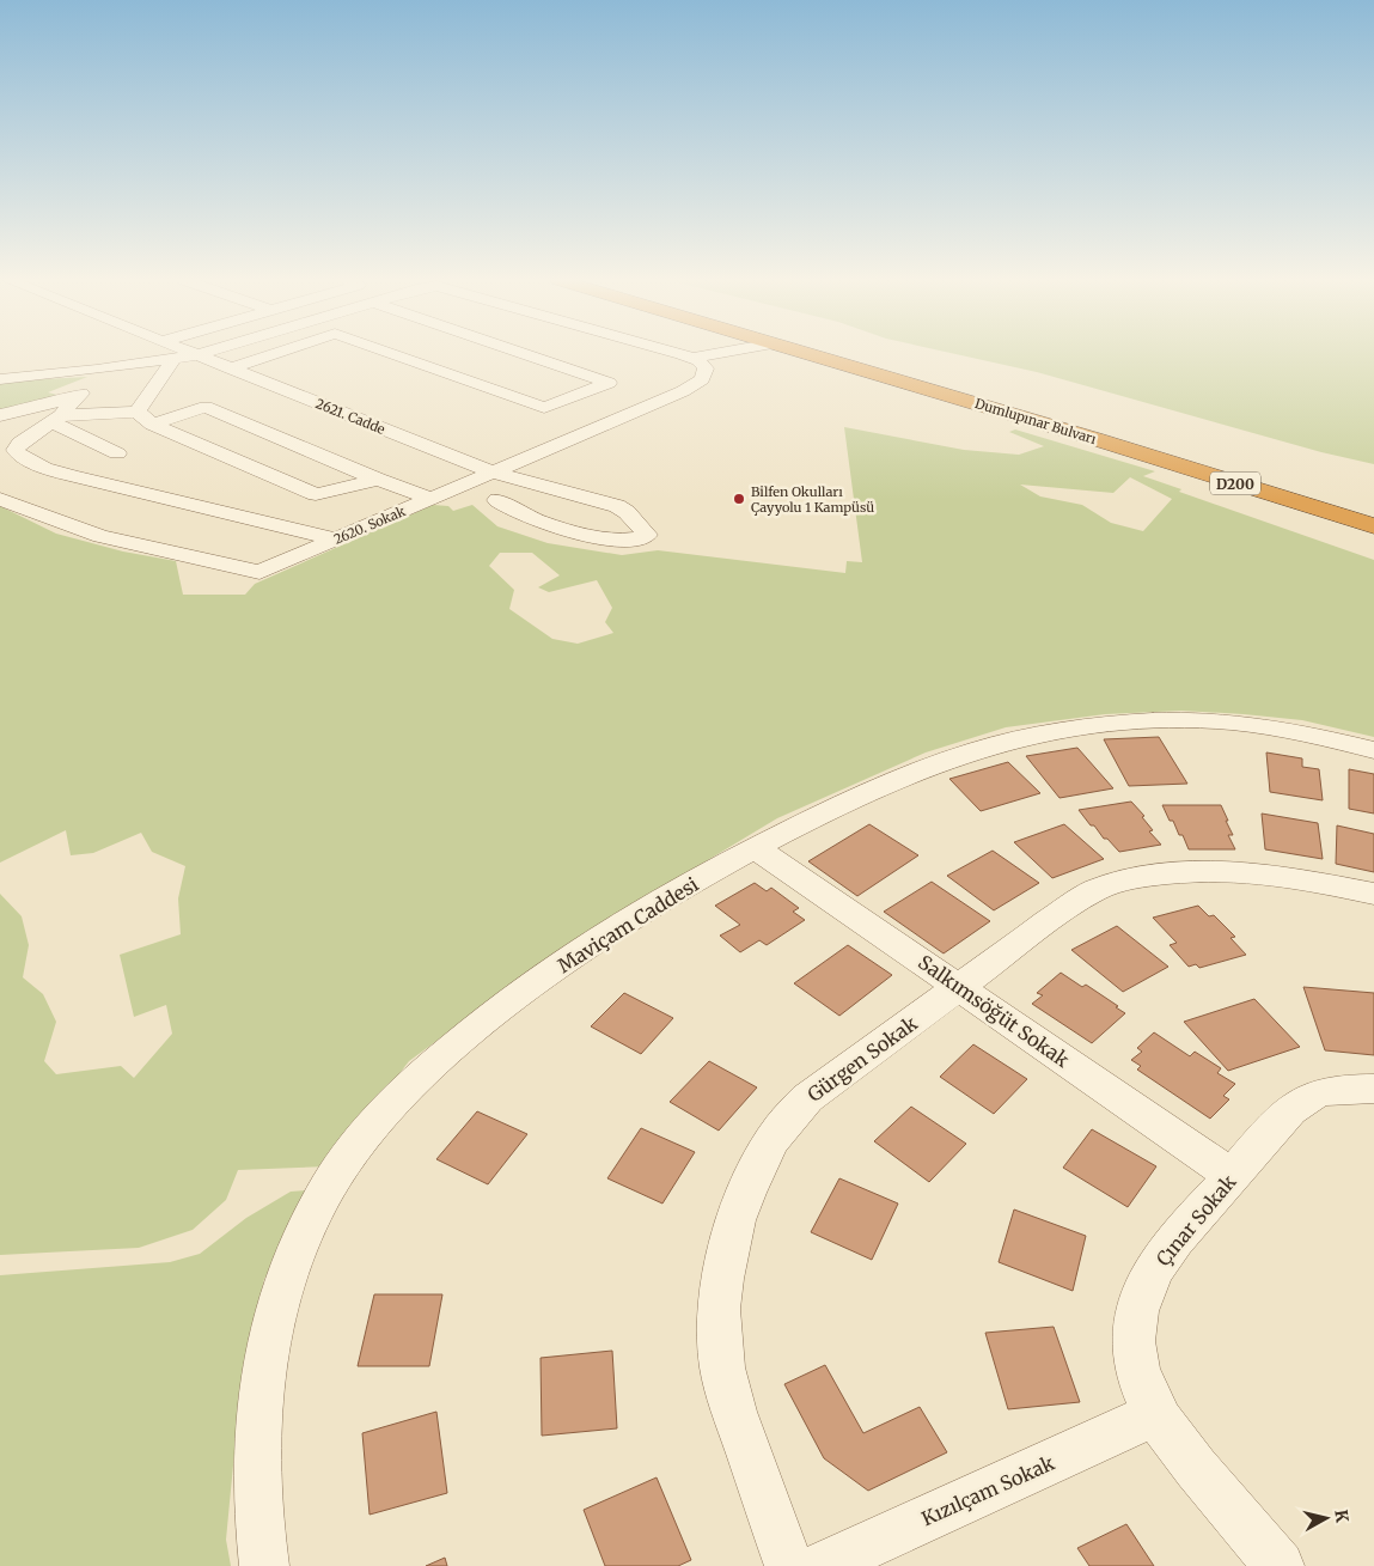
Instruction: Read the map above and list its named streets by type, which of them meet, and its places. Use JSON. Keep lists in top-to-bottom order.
{
  "streets": {
    "highway": ["Dumlupınar Bulvarı", "D200"],
    "street": [
      "2621. Cadde",
      "2620. Sokak",
      "Maviçam Caddesi",
      "Salkımsöğüt Sokak",
      "Gürgen Sokak",
      "Çınar Sokak",
      "Kızılçam Sokak"
    ]
  },
  "crossings": [
    ["2621. Cadde", "2620. Sokak"],
    ["Maviçam Caddesi", "Salkımsöğüt Sokak"],
    ["Salkımsöğüt Sokak", "Gürgen Sokak"],
    ["Salkımsöğüt Sokak", "Çınar Sokak"],
    ["Çınar Sokak", "Kızılçam Sokak"]
  ],
  "places": ["Bilfen Okulları Çayyolu 1 Kampüsü"],
  "north": "right"
}
